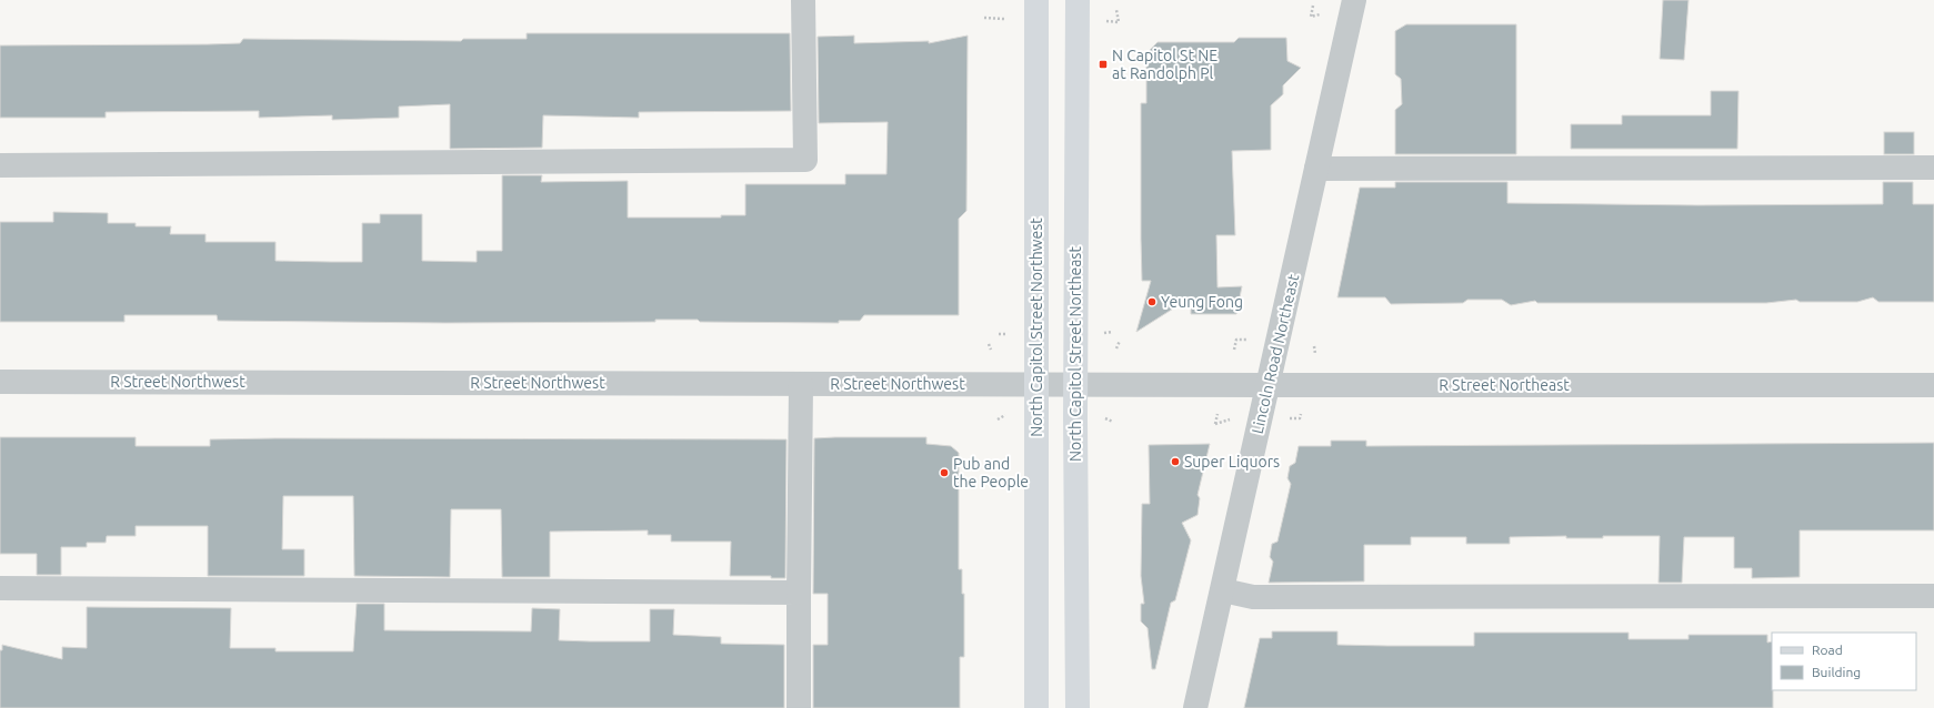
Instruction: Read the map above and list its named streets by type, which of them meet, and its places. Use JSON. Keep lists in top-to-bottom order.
{
  "streets": {
    "main road": ["North Capitol Street Northwest", "North Capitol Street Northeast"],
    "street": ["Lincoln Road Northeast", "R Street Northwest", "R Street Northeast"]
  },
  "crossings": [
    ["North Capitol Street Northwest", "R Street Northwest"],
    ["North Capitol Street Northeast", "R Street Northwest"],
    ["North Capitol Street Northeast", "R Street Northeast"],
    ["Lincoln Road Northeast", "R Street Northeast"],
    ["R Street Northwest", "R Street Northeast"]
  ],
  "places": {
    "transit": ["N Capitol St NE at Randolph Pl"],
    "other": ["Yeung Fong", "Super Liquors", "Pub and the People"]
  },
  "legend": ["Road", "Building"]
}
